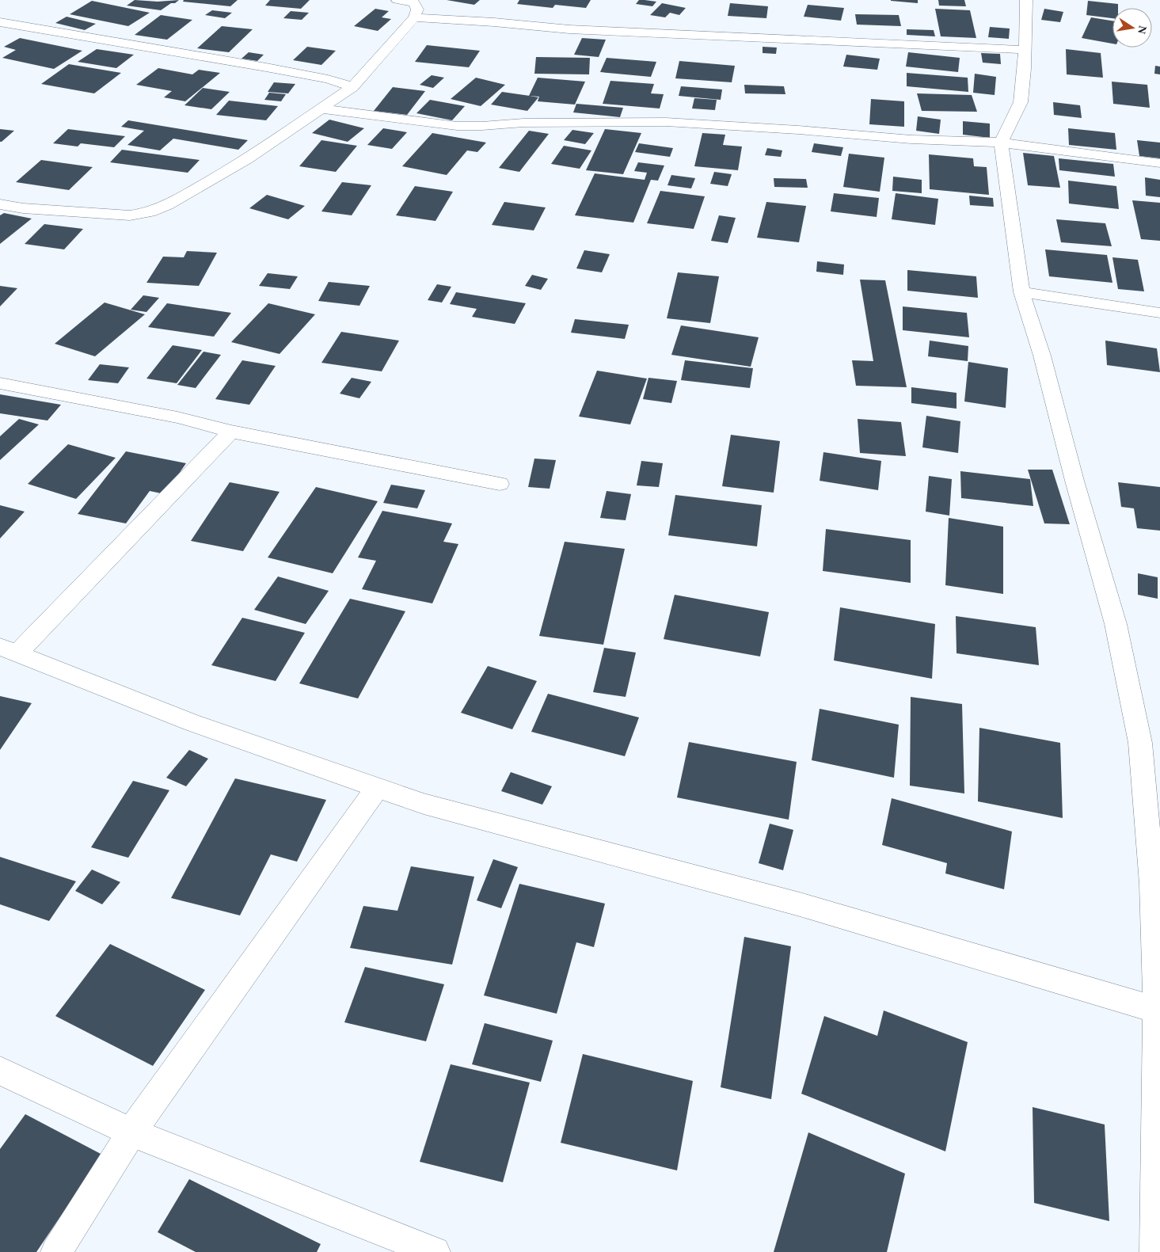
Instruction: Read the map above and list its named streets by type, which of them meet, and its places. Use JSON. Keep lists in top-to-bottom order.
{
  "north": "right"
}
